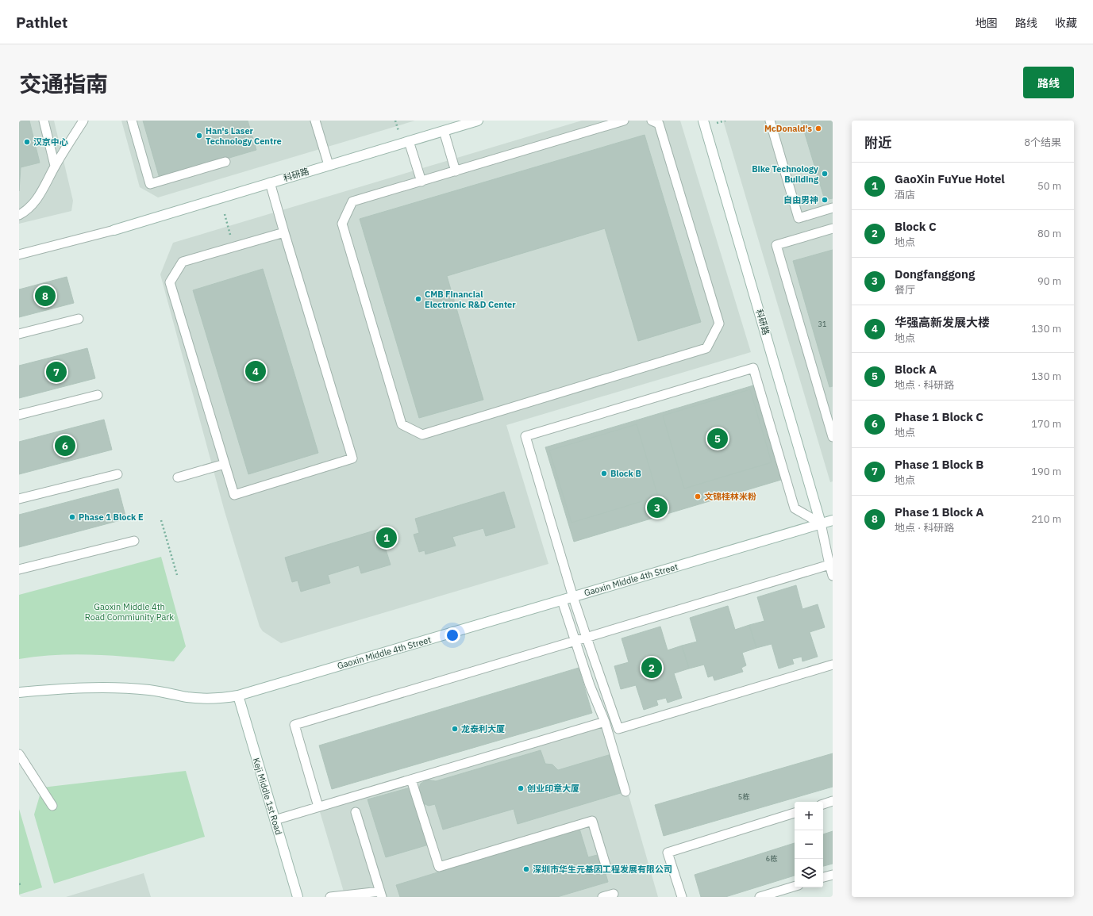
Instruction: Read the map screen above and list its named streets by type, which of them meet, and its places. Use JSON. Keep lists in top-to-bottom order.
{
  "streets": {
    "street": ["科研路", "Gaoxin Middle 4th Street", "Keji Middle 1st Road"]
  },
  "crossings": [
    ["科研路", "Gaoxin Middle 4th Street"],
    ["Gaoxin Middle 4th Street", "Keji Middle 1st Road"]
  ],
  "parks": ["Gaoxin Middle 4th Road Commiunity Park"],
  "places": [
    "McDonald's",
    "Han's Laser Technology Centre",
    "汉京中心",
    "Bike Technology Building",
    "自由男神",
    "CMB Financial Electronic R&D Center",
    "Block B",
    "文锦桂林米粉",
    "Phase 1 Block E",
    "龙泰利大厦",
    "创业印章大厦",
    "深圳市华生元基因工程发展有限公司"
  ],
  "house_numbers": ["31", "5栋", "6栋"],
  "page": {
    "header": "Pathlet",
    "nav": ["地图", "路线", "收藏"],
    "title": "交通指南",
    "buttons": "路线",
    "heading": ["附近", "8个结果"],
    "list": [
      {
        "mark": "1",
        "name": "GaoXin FuYue Hotel",
        "note": "酒店",
        "value": "50 m"
      },
      {
        "mark": "2",
        "name": "Block C",
        "note": "地点",
        "value": "80 m"
      },
      {
        "mark": "3",
        "name": "Dongfanggong",
        "note": "餐厅",
        "value": "90 m"
      },
      {
        "mark": "4",
        "name": "华强高新发展大楼",
        "note": "地点",
        "value": "130 m"
      },
      {
        "mark": "5",
        "name": "Block A",
        "note": "地点 · 科研路",
        "value": "130 m"
      },
      {
        "mark": "6",
        "name": "Phase 1 Block C",
        "note": "地点",
        "value": "170 m"
      },
      {
        "mark": "7",
        "name": "Phase 1 Block B",
        "note": "地点",
        "value": "190 m"
      },
      {
        "mark": "8",
        "name": "Phase 1 Block A",
        "note": "地点 · 科研路",
        "value": "210 m"
      }
    ],
    "pins": [
      "8",
      "4",
      "7",
      "5",
      "6",
      "3",
      "1",
      "2"
    ],
    "map_buttons": ["+", "−"]
  }
}
